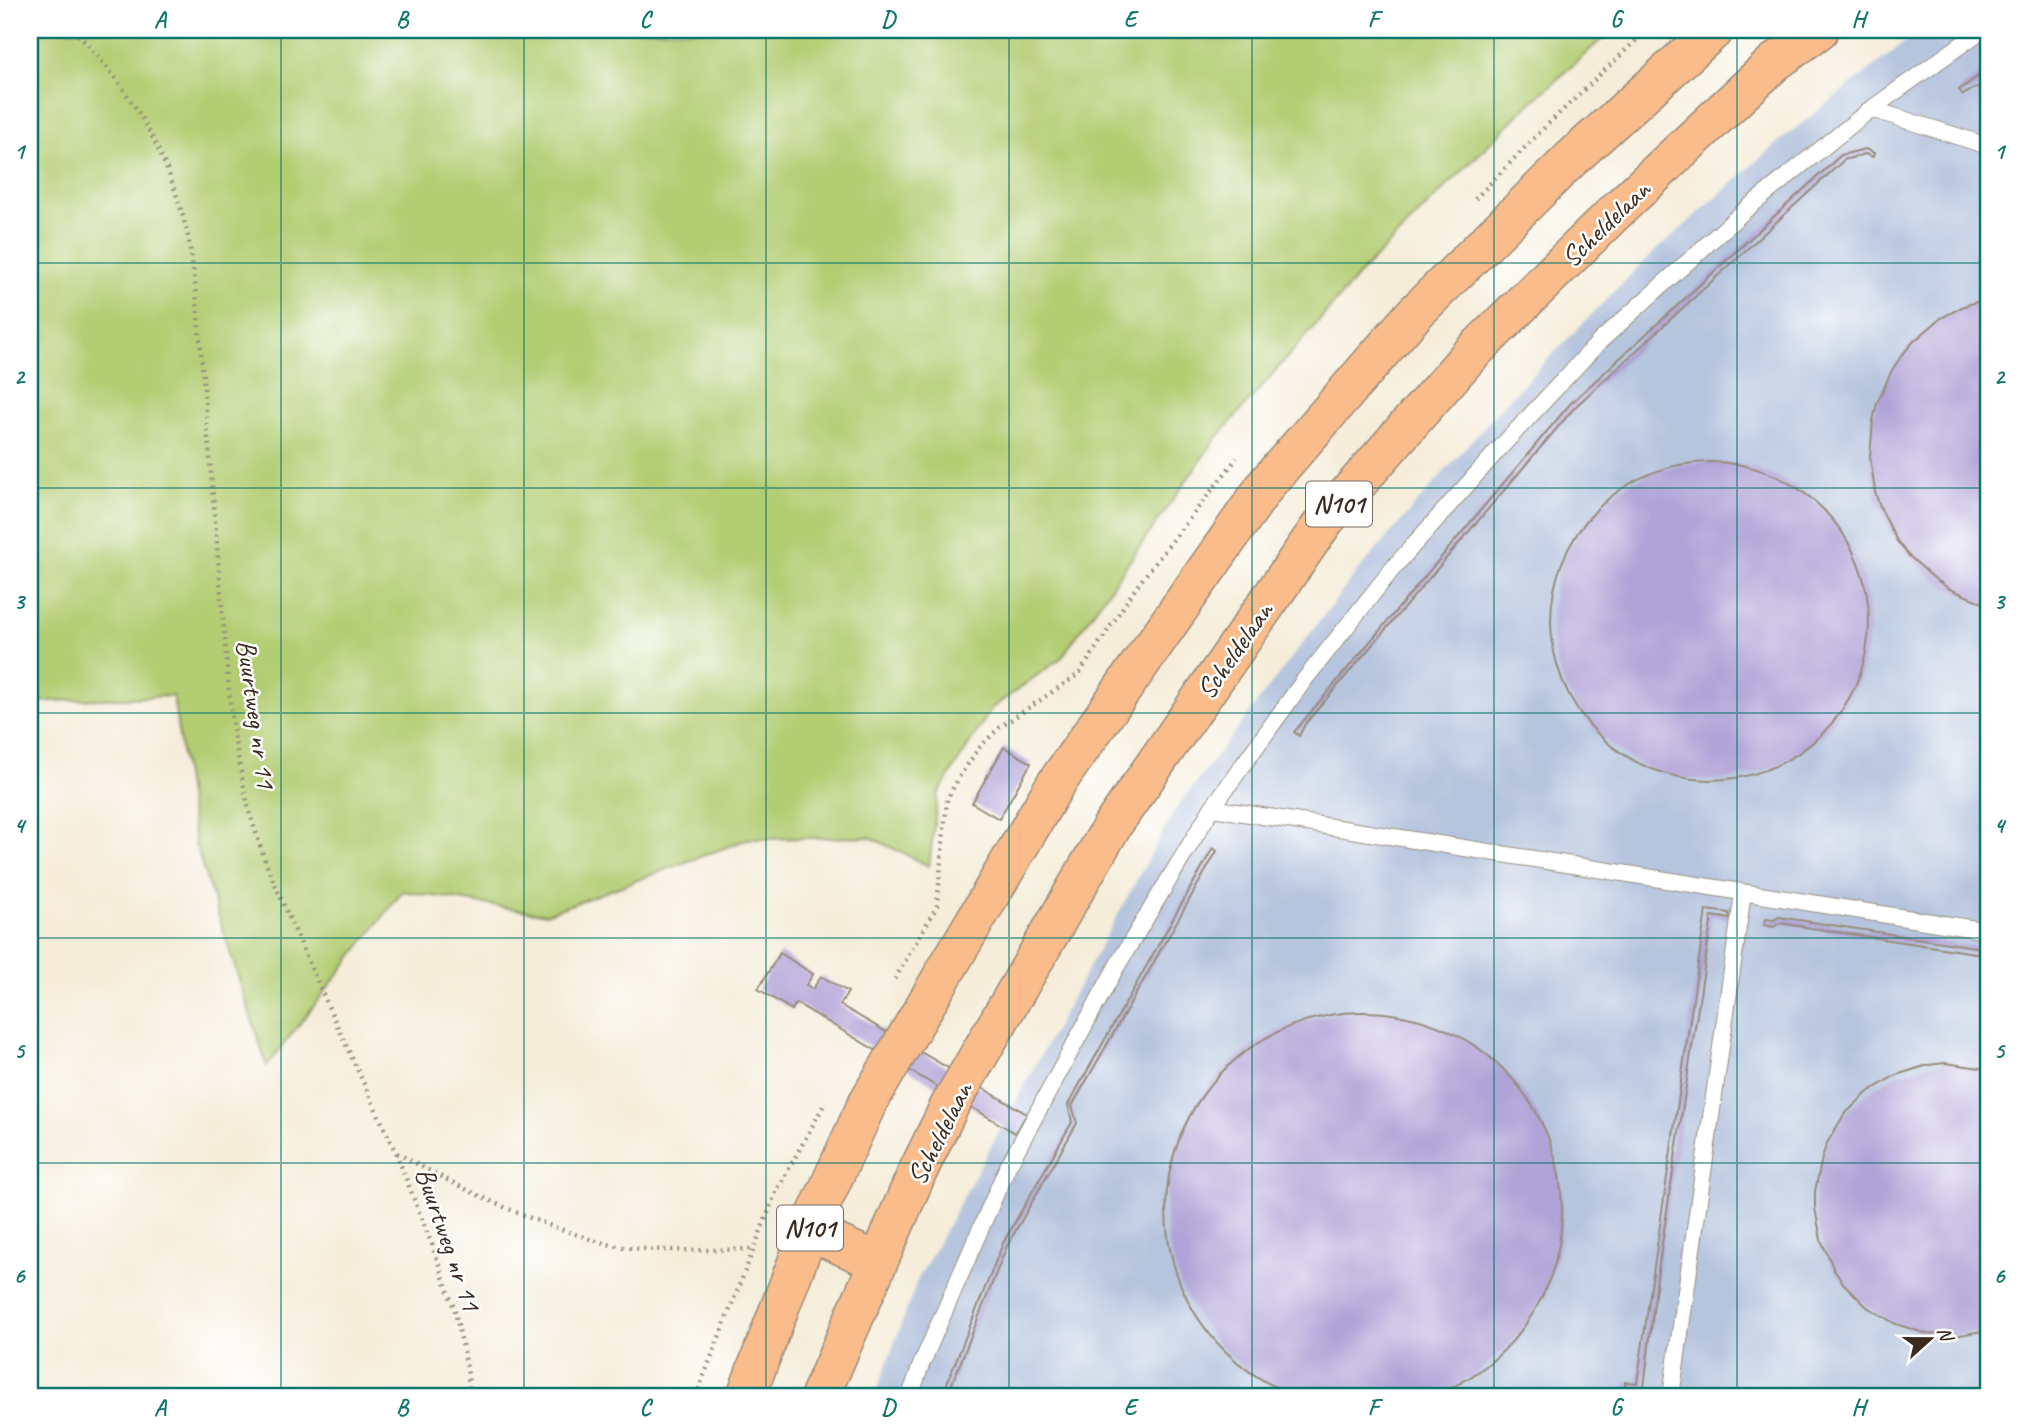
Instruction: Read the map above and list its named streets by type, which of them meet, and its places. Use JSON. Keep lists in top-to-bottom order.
{
  "streets": {
    "main road": ["Scheldelaan", "N101"],
    "path": ["Buurtweg nr 11"]
  },
  "north": "right",
  "grid": {
    "columns": [
      "A",
      "B",
      "C",
      "D",
      "E",
      "F",
      "G",
      "H"
    ],
    "rows": [
      "1",
      "2",
      "3",
      "4",
      "5",
      "6"
    ]
  }
}
